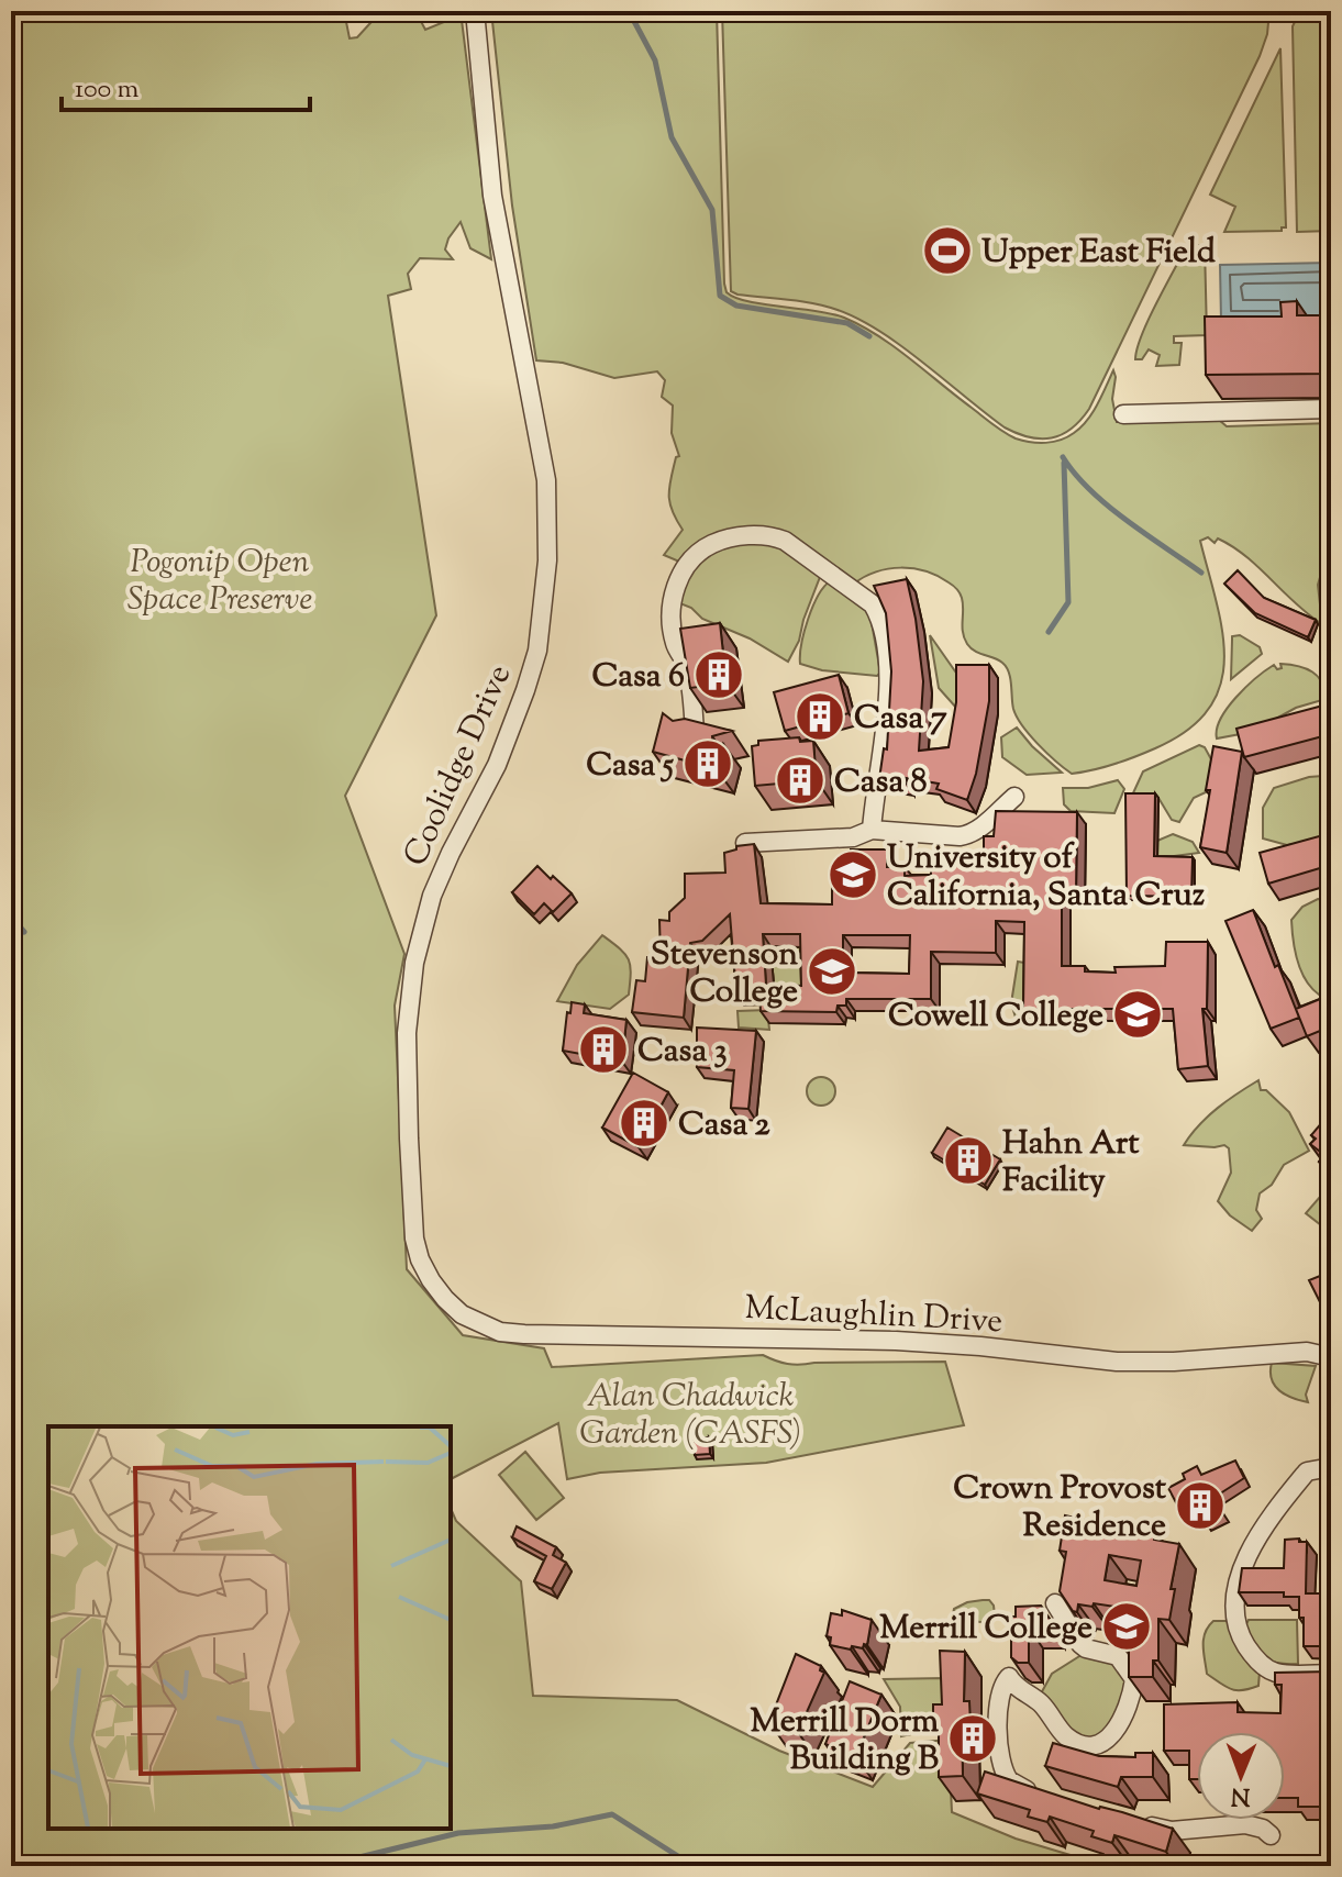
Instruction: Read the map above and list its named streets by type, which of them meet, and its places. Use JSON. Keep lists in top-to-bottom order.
{
  "streets": {
    "street": ["Coolidge Drive", "McLaughlin Drive"]
  },
  "crossings": [
    ["Coolidge Drive", "McLaughlin Drive"]
  ],
  "parks": ["Pogonip Open Space Preserve", "Alan Chadwick Garden (CASFS)"],
  "places": {
    "sports": ["Upper East Field"],
    "building": [
      "Casa 6",
      "Casa 7",
      "Casa 5",
      "Casa 8",
      "Casa 3",
      "Casa 2",
      "Hahn Art Facility",
      "Crown Provost Residence",
      "Merrill Dorm Building B"
    ],
    "school or university": [
      "University of California, Santa Cruz",
      "Stevenson College",
      "Cowell College",
      "Merrill College"
    ]
  },
  "scale_bar": "100 m",
  "north": "bottom"
}
